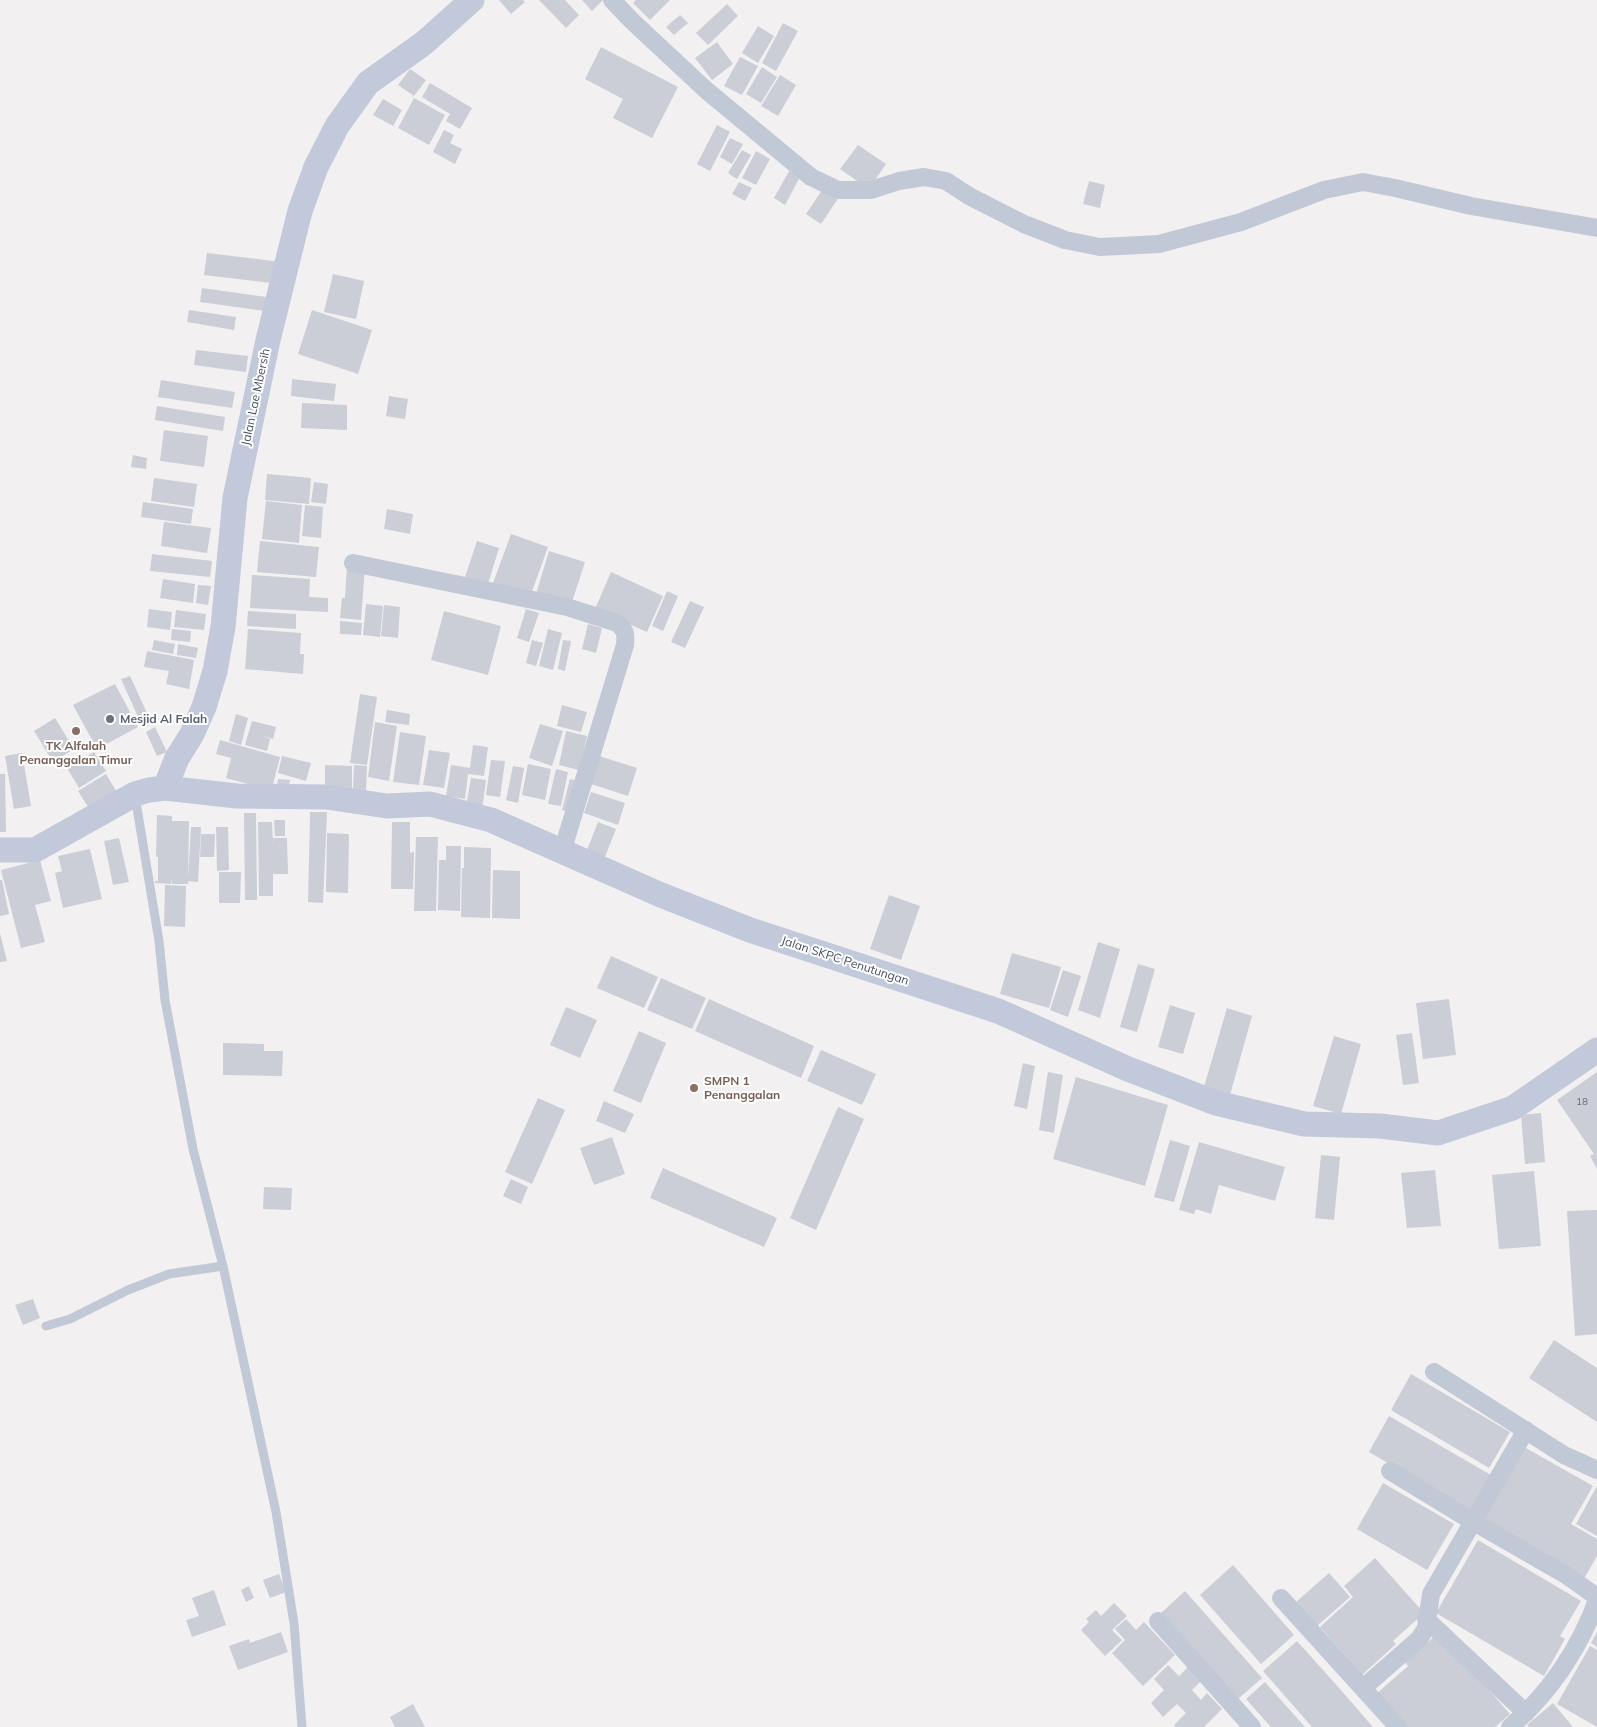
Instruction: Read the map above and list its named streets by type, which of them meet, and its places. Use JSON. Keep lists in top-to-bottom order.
{
  "streets": {
    "street": ["Jalan Lae Mbersih", "Jalan SKPC Penutungan"]
  },
  "crossings": [
    ["Jalan Lae Mbersih", "Jalan SKPC Penutungan"]
  ],
  "places": ["Mesjid Al Falah", "TK Alfalah Penanggalan Timur", "SMPN 1 Penanggalan"],
  "house_numbers": ["18"]
}
